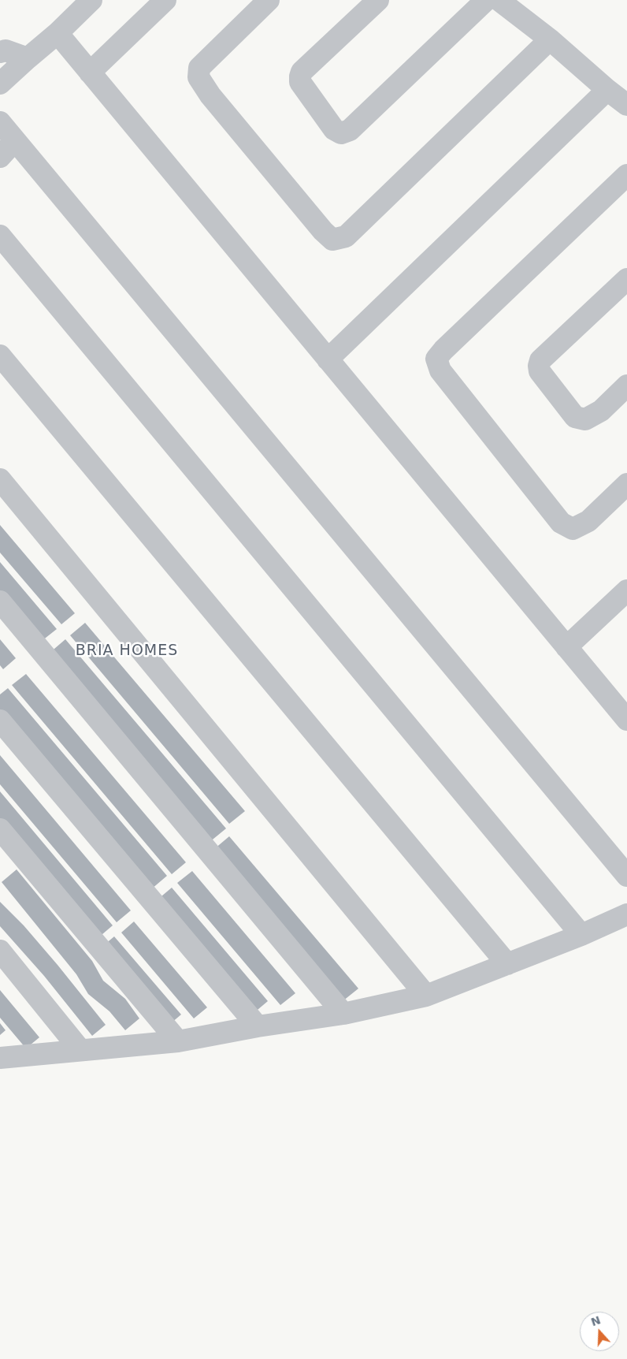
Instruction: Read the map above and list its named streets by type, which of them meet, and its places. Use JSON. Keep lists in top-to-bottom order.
{
  "districts": ["BRIA HOMES"],
  "north": "top"
}
